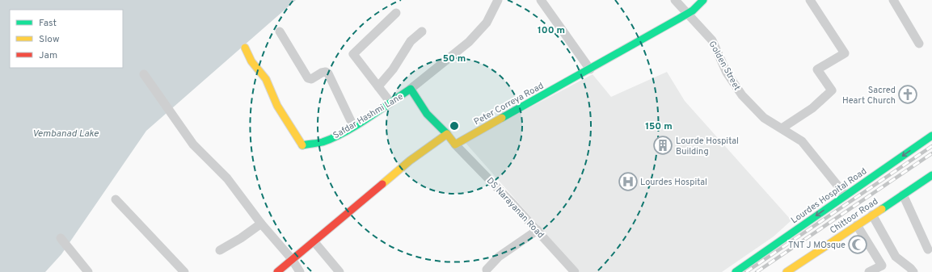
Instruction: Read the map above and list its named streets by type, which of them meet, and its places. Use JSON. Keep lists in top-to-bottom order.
{
  "streets": {
    "street": [
      "Golden Street",
      "Peter Correya Road",
      "Safdar Hashmi Lane",
      "Lourdes Hospital Road",
      "DS Narayanan Road",
      "Chittoor Road"
    ]
  },
  "crossings": [
    ["Golden Street", "Peter Correya Road"],
    ["Golden Street", "Lourdes Hospital Road"],
    ["Peter Correya Road", "DS Narayanan Road"]
  ],
  "one_way": ["Lourdes Hospital Road"],
  "water": ["Vembanad Lake"],
  "places": {
    "church": ["Sacred Heart Church"],
    "building": ["Lourde Hospital Building"],
    "hospital": ["Lourdes Hospital"],
    "mosque": ["TNT J MOsque"]
  },
  "legend": ["Fast", "Slow", "Jam"],
  "rings": ["100 m", "50 m", "150 m"]
}
